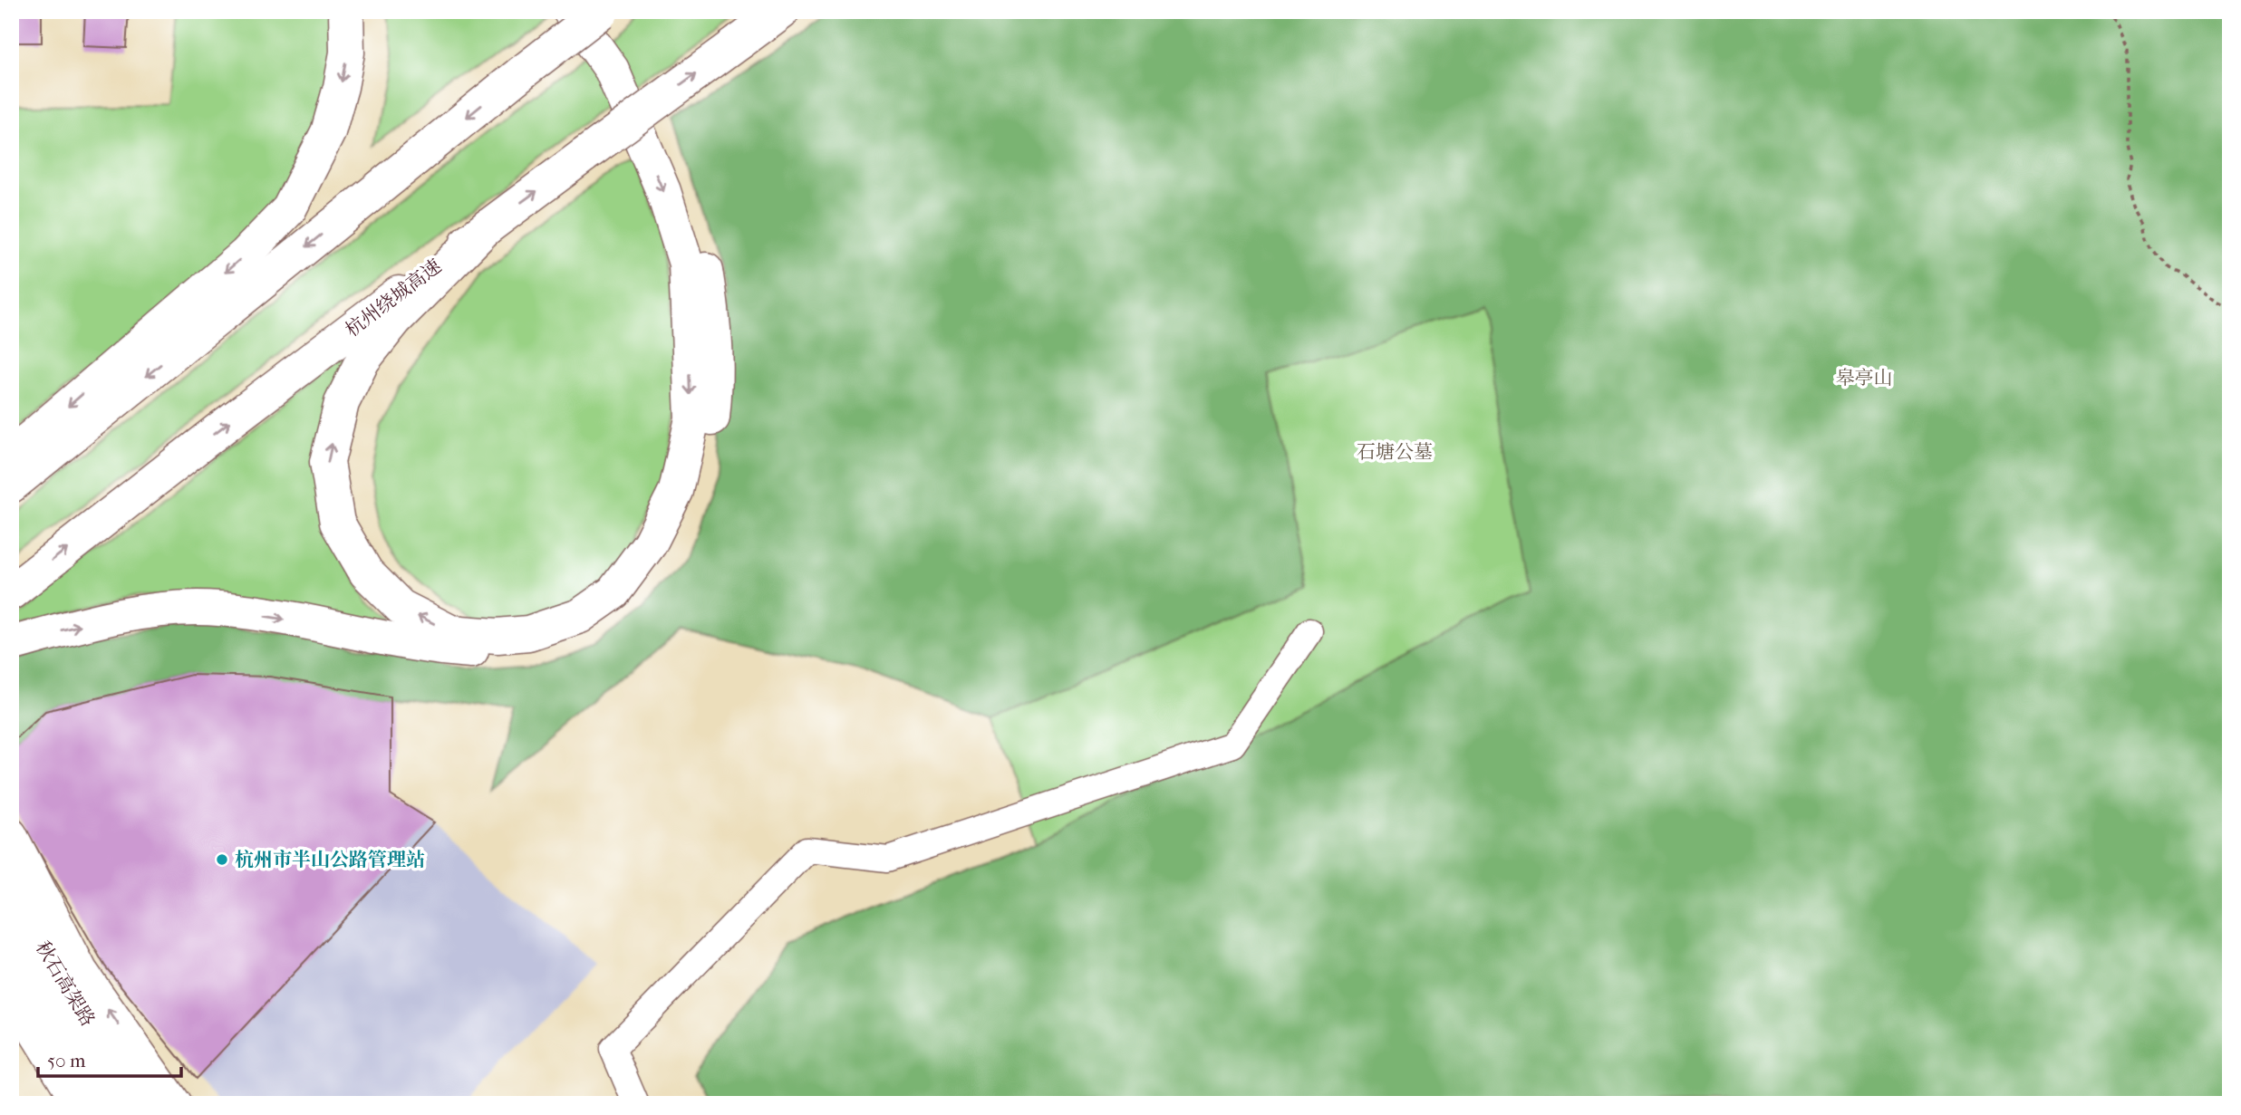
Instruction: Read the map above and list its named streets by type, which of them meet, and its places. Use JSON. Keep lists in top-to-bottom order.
{
  "streets": {
    "highway": ["杭州绕城高速", "秋石高架路"]
  },
  "parks": ["皋亭山", "石塘公墓"],
  "places": ["杭州市半山公路管理站"],
  "scale_bar": "50 m"
}
